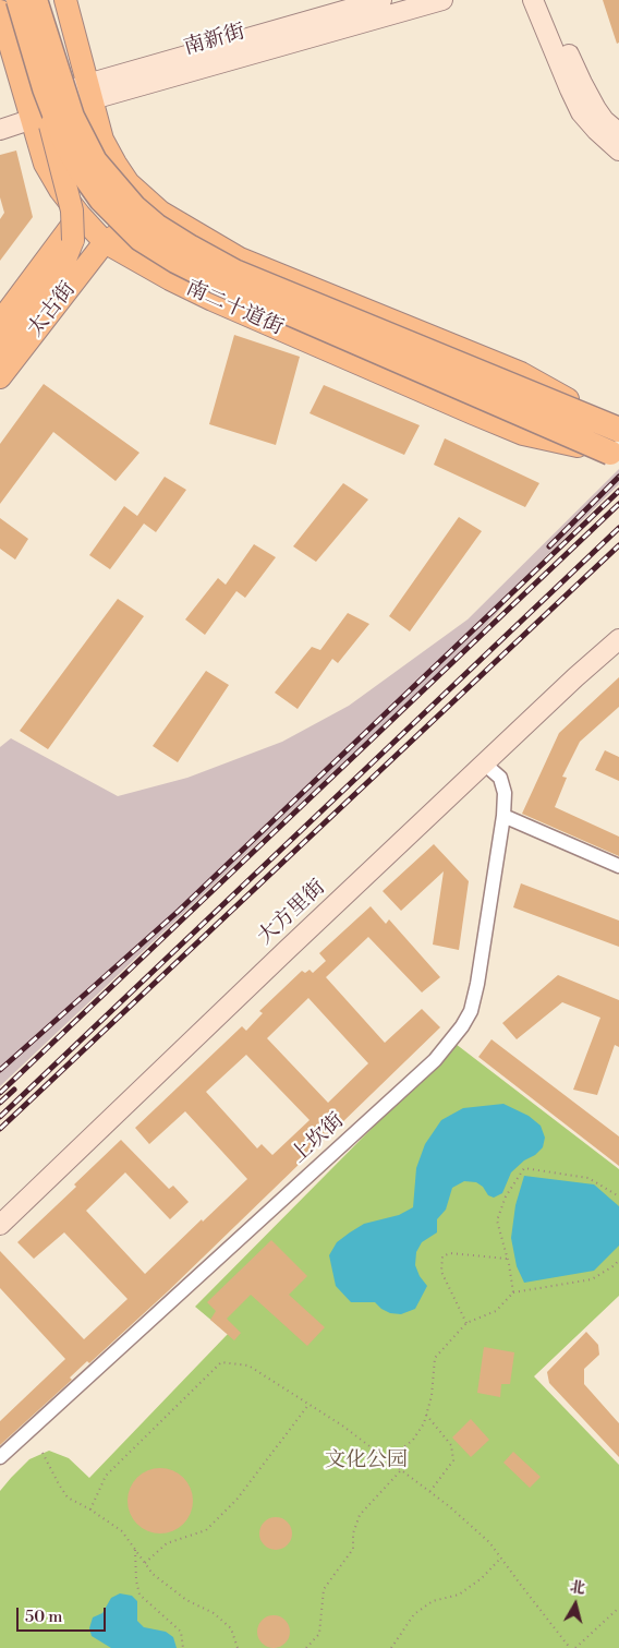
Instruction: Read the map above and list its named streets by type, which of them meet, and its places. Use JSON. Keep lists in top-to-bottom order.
{
  "streets": {
    "main road": [
      "南新街",
      "南二十道街",
      "太古街",
      "大方里街"
    ],
    "street": ["上坎街"]
  },
  "crossings": [
    ["南新街", "南二十道街"],
    ["南二十道街", "太古街"],
    ["大方里街", "上坎街"]
  ],
  "parks": ["文化公园"],
  "scale_bar": "50 m",
  "north": "top"
}
